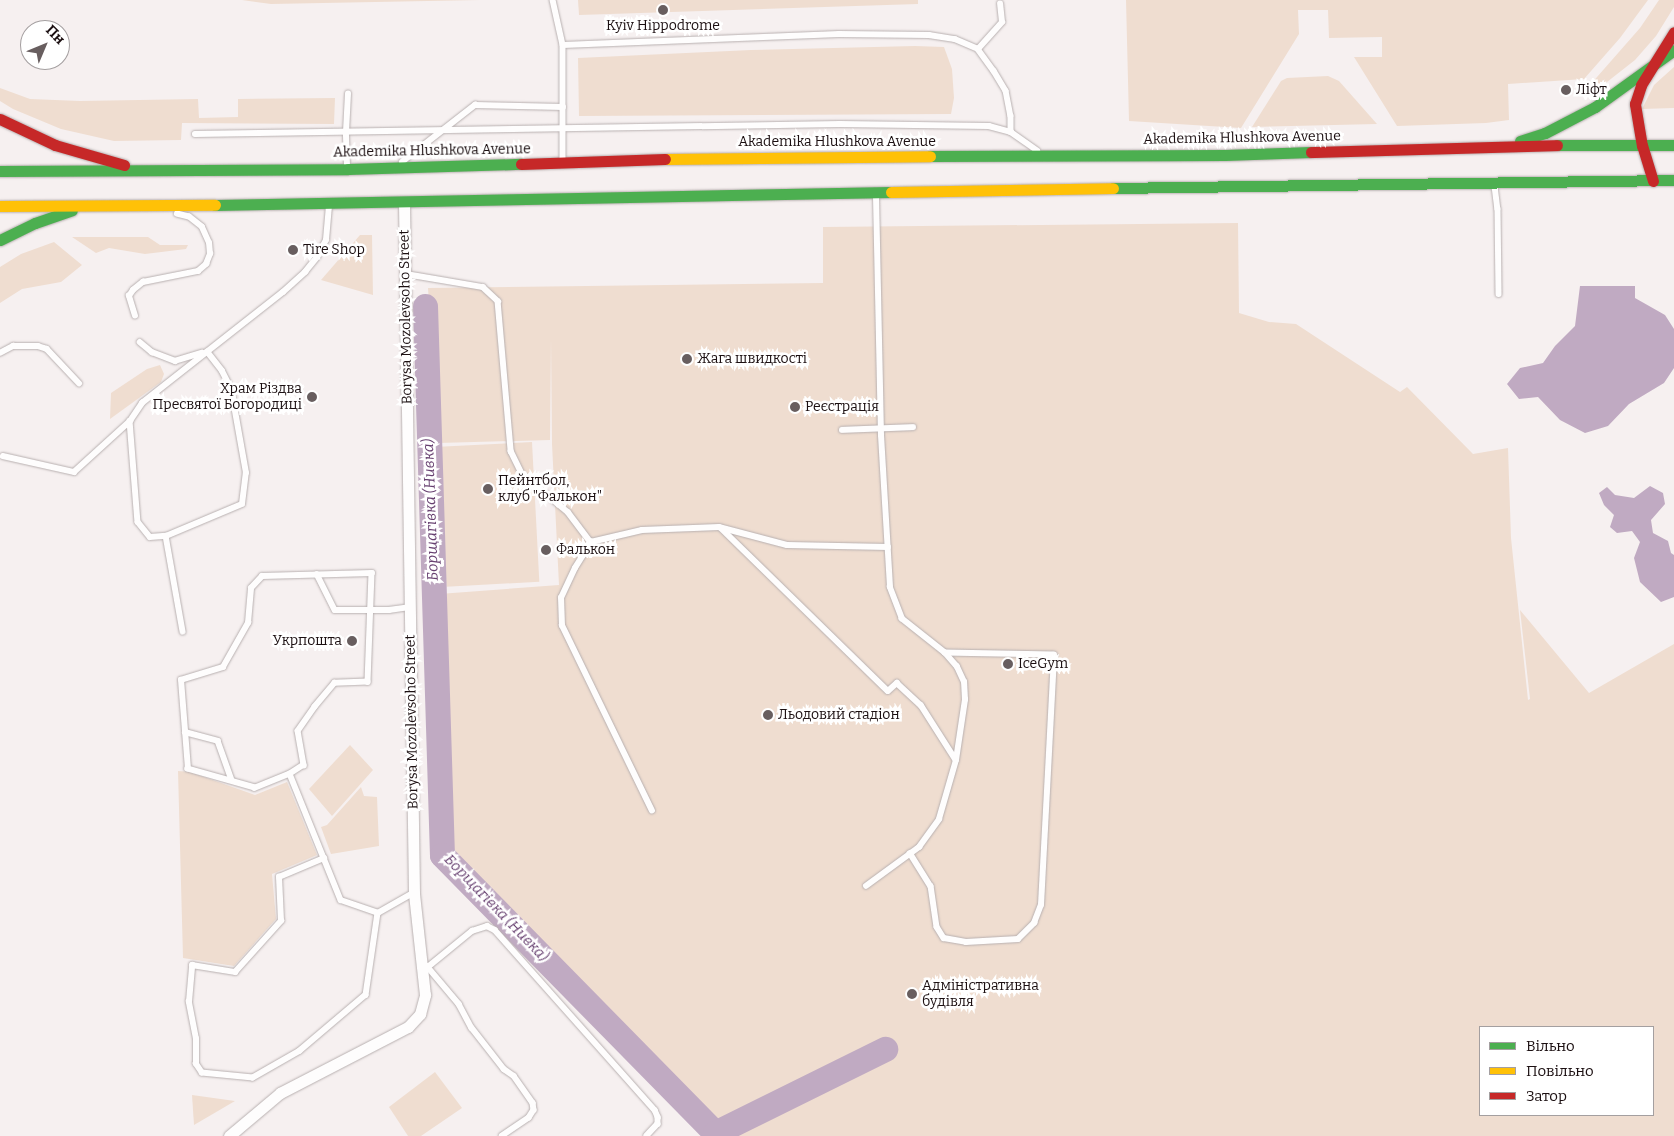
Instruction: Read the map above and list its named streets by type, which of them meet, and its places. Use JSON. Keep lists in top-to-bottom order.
{
  "streets": {
    "main road": ["Akademika Hlushkova Avenue"],
    "street": ["Borysa Mozolevsoho Street"]
  },
  "water": ["Борщагівка (Нивка)"],
  "places": [
    "Kyiv Hippodrome",
    "Ліфт",
    "Tire Shop",
    "Жага швидкості",
    "Храм Різдва Пресвятої Богородиці",
    "Реєстрація",
    "Пейнтбол, клуб \"Фалькон\"",
    "Фалькон",
    "Укрпошта",
    "IceGym",
    "Льодовий стадіон",
    "Адміністративна будівля"
  ],
  "legend": ["Вільно", "Повільно", "Затор"],
  "north": "top right"
}
